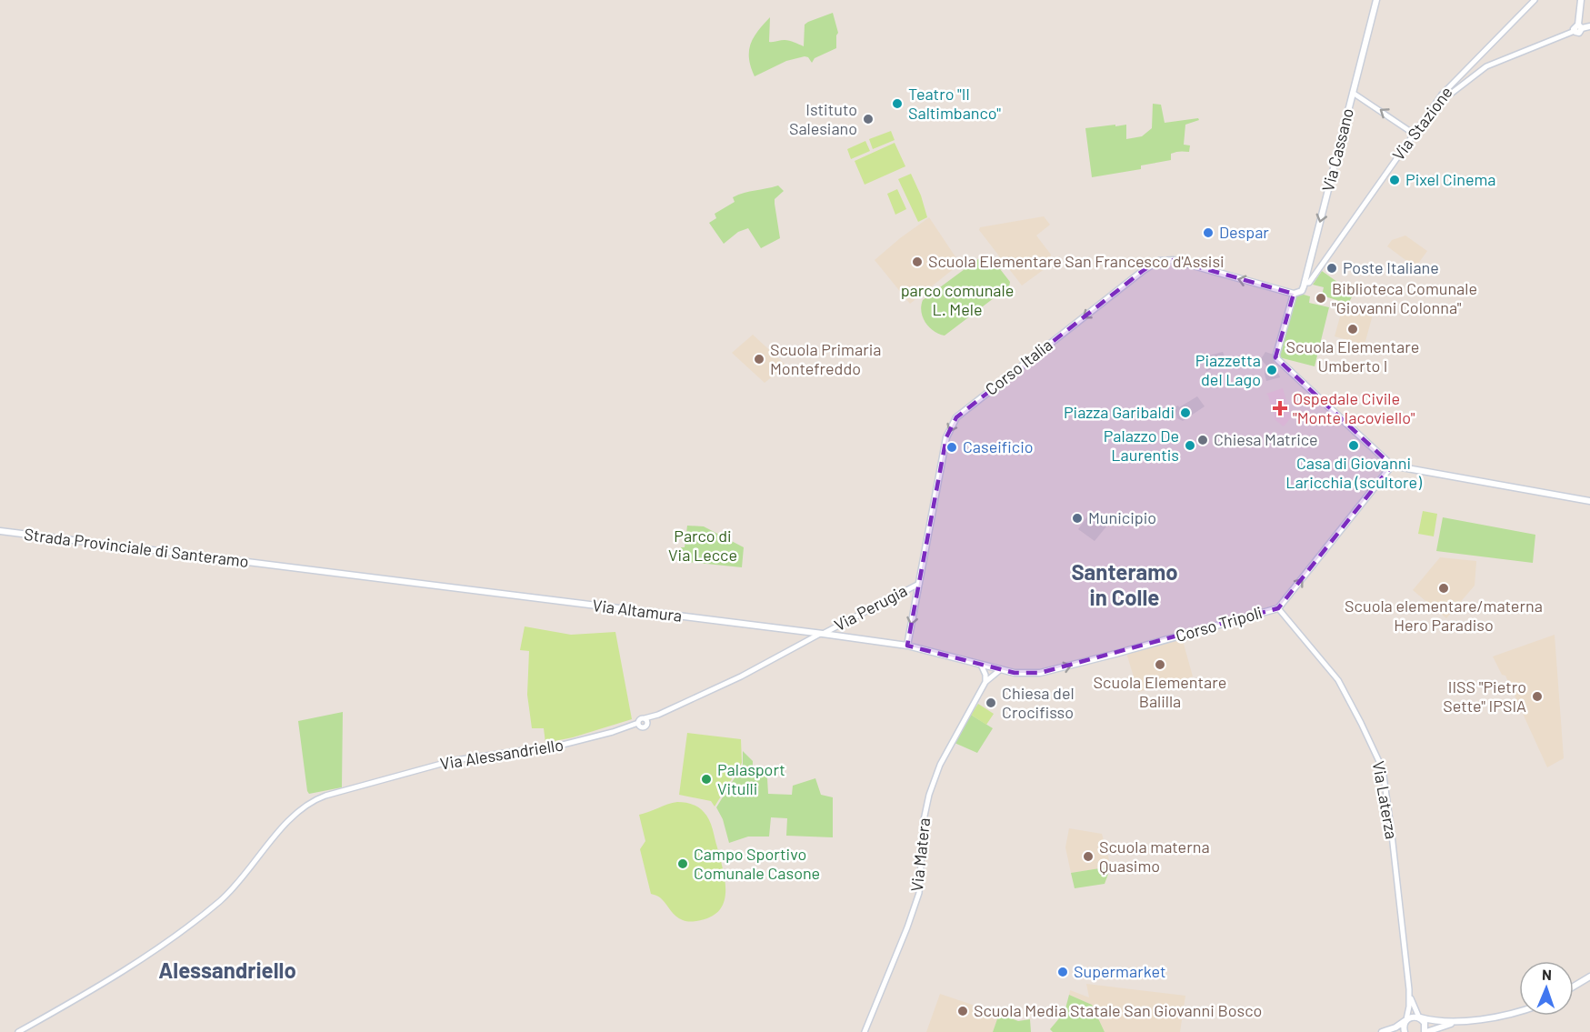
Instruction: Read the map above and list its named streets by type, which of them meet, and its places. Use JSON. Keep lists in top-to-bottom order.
{
  "streets": {
    "main road": [
      "Via Cassano",
      "Corso Italia",
      "Strada Provinciale di Santeramo",
      "Via Altamura",
      "Corso Tripoli"
    ],
    "street": [
      "Via Stazione",
      "Via Perugia",
      "Via Alessandriello",
      "Via Laterza",
      "Via Matera"
    ]
  },
  "crossings": [
    ["Via Stazione", "Via Cassano"],
    ["Corso Italia", "Via Perugia"],
    ["Corso Italia", "Via Altamura"],
    ["Strada Provinciale di Santeramo", "Via Altamura"],
    ["Via Perugia", "Via Altamura"],
    ["Via Perugia", "Via Alessandriello"],
    ["Via Altamura", "Corso Tripoli"],
    ["Via Altamura", "Via Alessandriello"],
    ["Via Altamura", "Via Matera"],
    ["Corso Tripoli", "Via Laterza"]
  ],
  "one_way": ["Via Cassano", "Corso Italia", "Corso Tripoli"],
  "districts": ["Santeramo in Colle", "Alessandriello"],
  "parks": ["parco comunale L. Mele", "Parco di Via Lecce"],
  "places": {
    "other": [
      "Teatro \"Il Saltimbanco\"",
      "Istituto Salesiano",
      "Pixel Cinema",
      "Despar",
      "Scuola Elementare San Francesco d'Assisi",
      "Poste Italiane",
      "Biblioteca Comunale \"Giovanni Colonna\"",
      "Scuola Elementare Umberto I",
      "Scuola Primaria Montefreddo",
      "Piazzetta del Lago",
      "Piazza Garibaldi",
      "Chiesa Matrice",
      "Palazzo De Laurentis",
      "Casa di Giovanni Laricchia (scultore)",
      "Caseificio",
      "Municipio",
      "Scuola elementare/materna Hero Paradiso",
      "Scuola Elementare Balilla",
      "IISS \"Pietro Sette\" IPSIA",
      "Chiesa del Crocifisso",
      "Palasport Vitulli",
      "Scuola materna Quasimo",
      "Campo Sportivo Comunale Casone",
      "Supermarket",
      "Scuola Media Statale San Giovanni Bosco"
    ],
    "health": ["Ospedale Civile \"Monte Iacoviello\""]
  },
  "north": "top"
}
